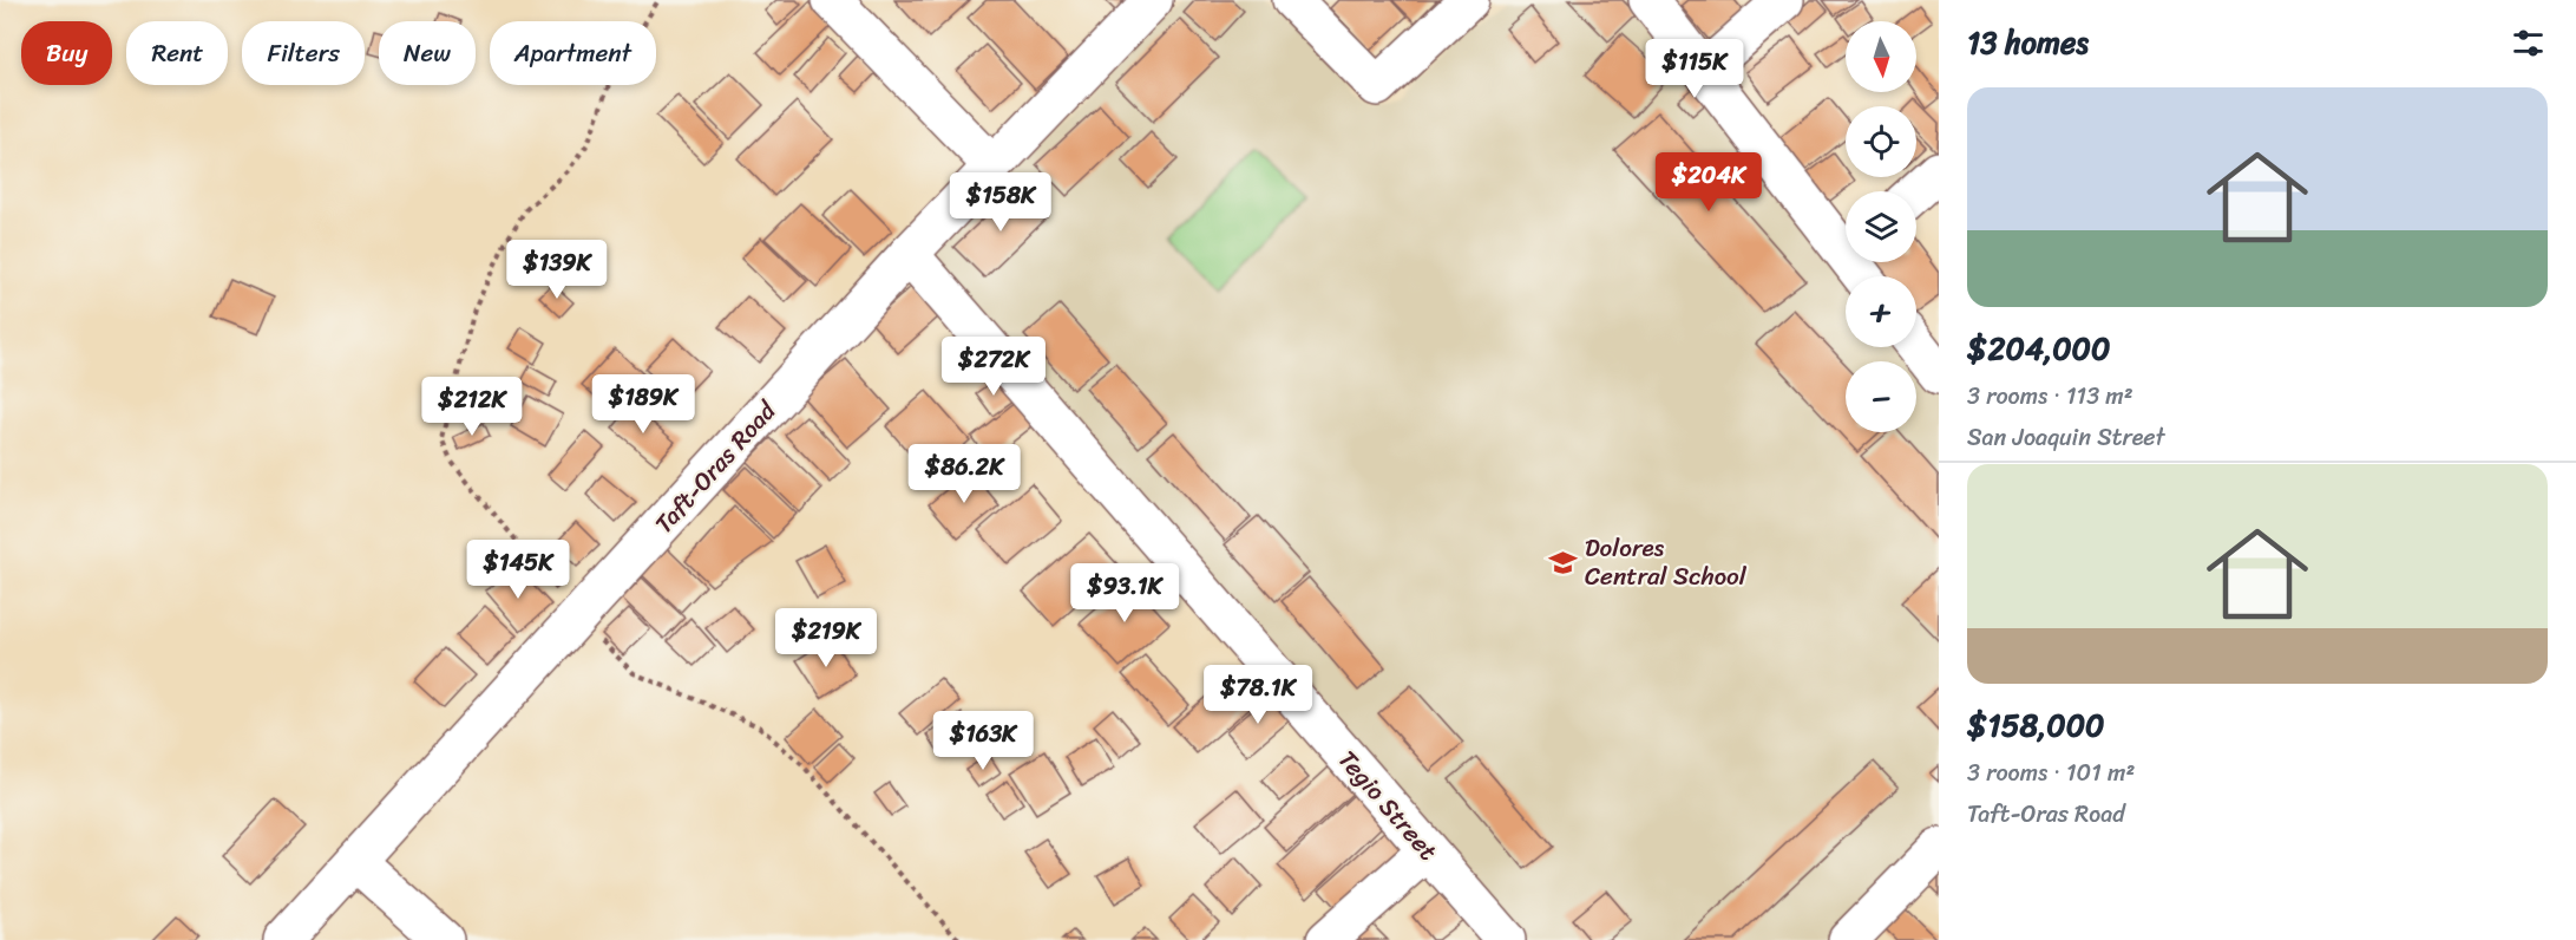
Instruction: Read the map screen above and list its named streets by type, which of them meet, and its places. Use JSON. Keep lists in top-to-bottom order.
{
  "streets": {
    "street": ["Taft-Oras Road", "Tegio Street"]
  },
  "crossings": [
    ["Taft-Oras Road", "Tegio Street"]
  ],
  "places": {
    "school or university": ["Dolores Central School"]
  },
  "north": "bottom",
  "page": {
    "heading": "13 homes",
    "map_buttons": ["+", "−"],
    "chip": [
      "Buy",
      "Rent",
      "Filters",
      "New",
      "Apartment"
    ],
    "price": [
      "$115K",
      "$204K",
      "$158K",
      "$139K",
      "$272K",
      "$189K",
      "$212K",
      "$86.2K",
      "$145K",
      "$93.1K",
      "$219K",
      "$78.1K",
      "$163K"
    ],
    "list": [
      {
        "name": "$204,000",
        "note": "3 rooms · 113 m² · San Joaquin Street"
      },
      {
        "name": "$158,000",
        "note": "3 rooms · 101 m² · Taft-Oras Road"
      }
    ]
  }
}
